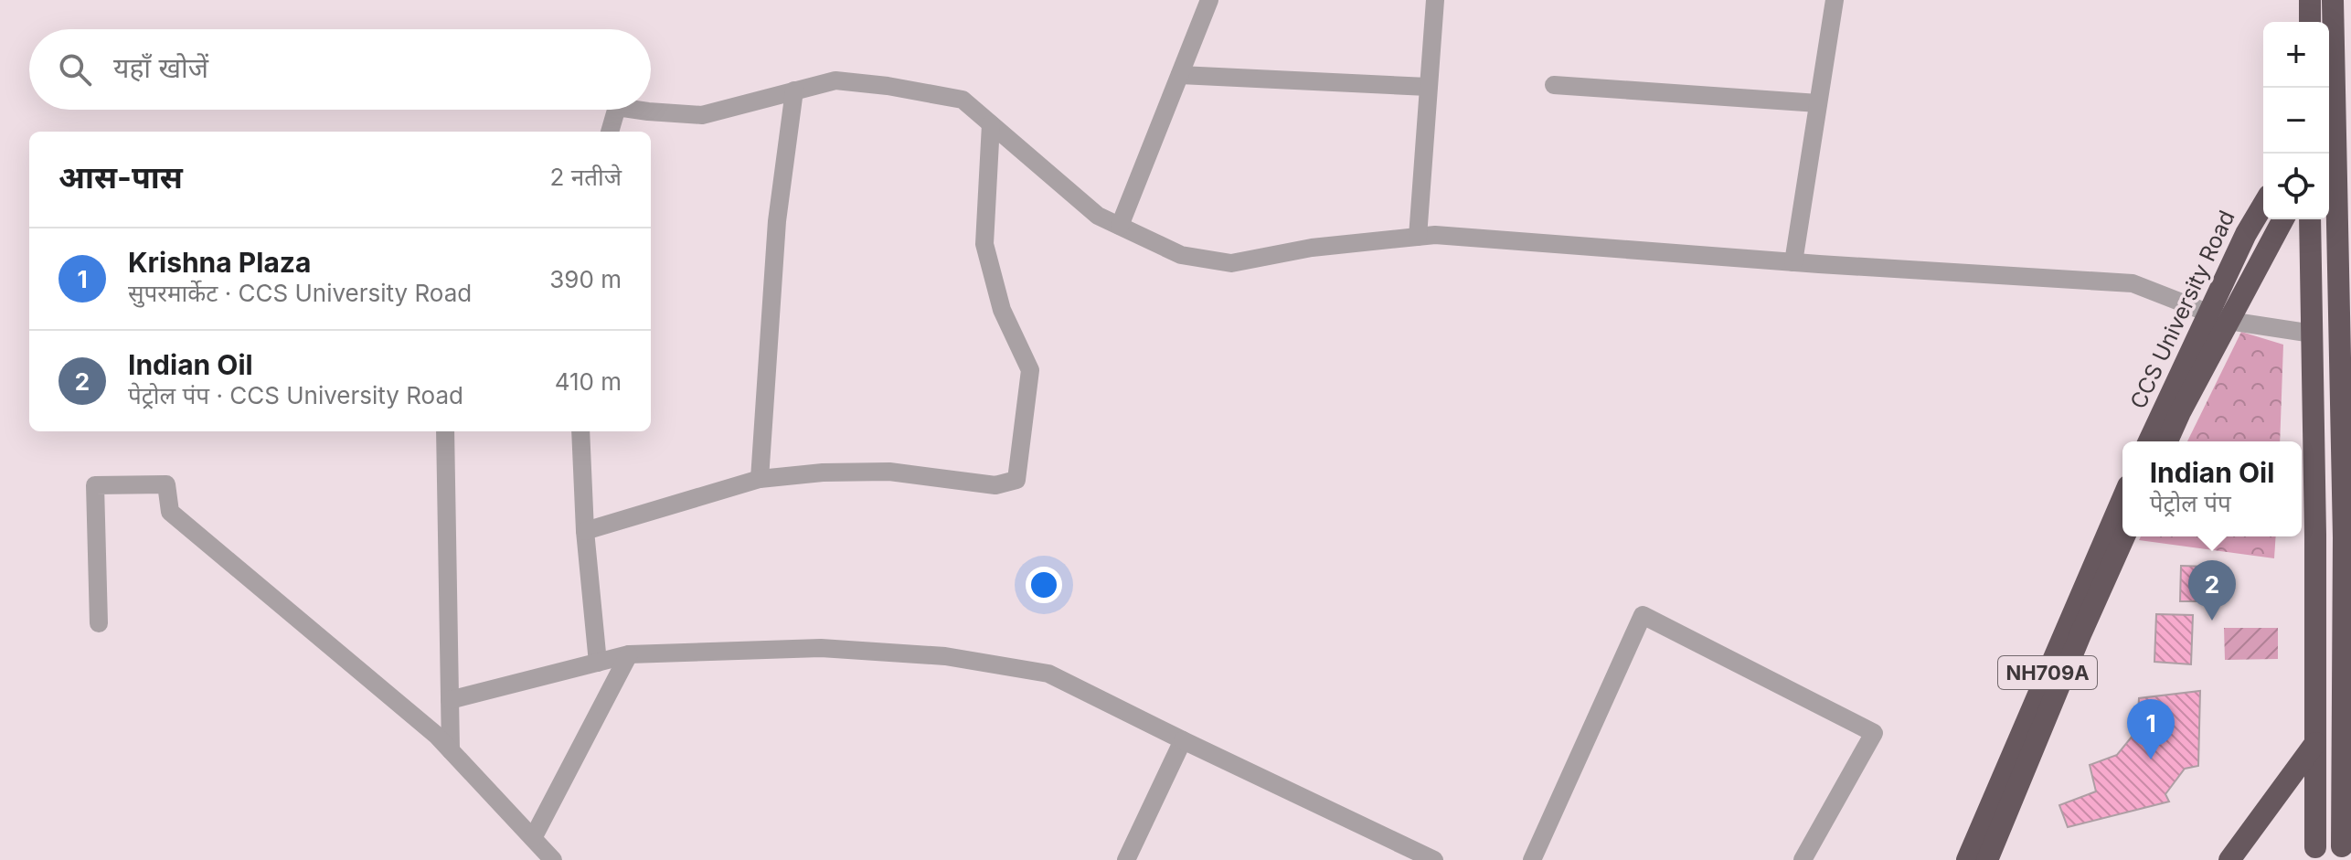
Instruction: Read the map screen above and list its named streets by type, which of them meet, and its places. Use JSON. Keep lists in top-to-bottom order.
{
  "streets": {
    "highway": ["CCS University Road", "NH709A"]
  },
  "page": {
    "map_buttons": ["+", "−"],
    "search": "यहाँ खोजें",
    "heading": ["आस-पास", "2 नतीजे"],
    "list": [
      {
        "mark": "1",
        "name": "Krishna Plaza",
        "note": "सुपरमार्केट · CCS University Road",
        "value": "390 m"
      },
      {
        "mark": "2",
        "name": "Indian Oil",
        "note": "पेट्रोल पंप · CCS University Road",
        "value": "410 m"
      }
    ],
    "popup": ["Indian Oil", "पेट्रोल पंप"],
    "pins": ["2", "1"]
  }
}
